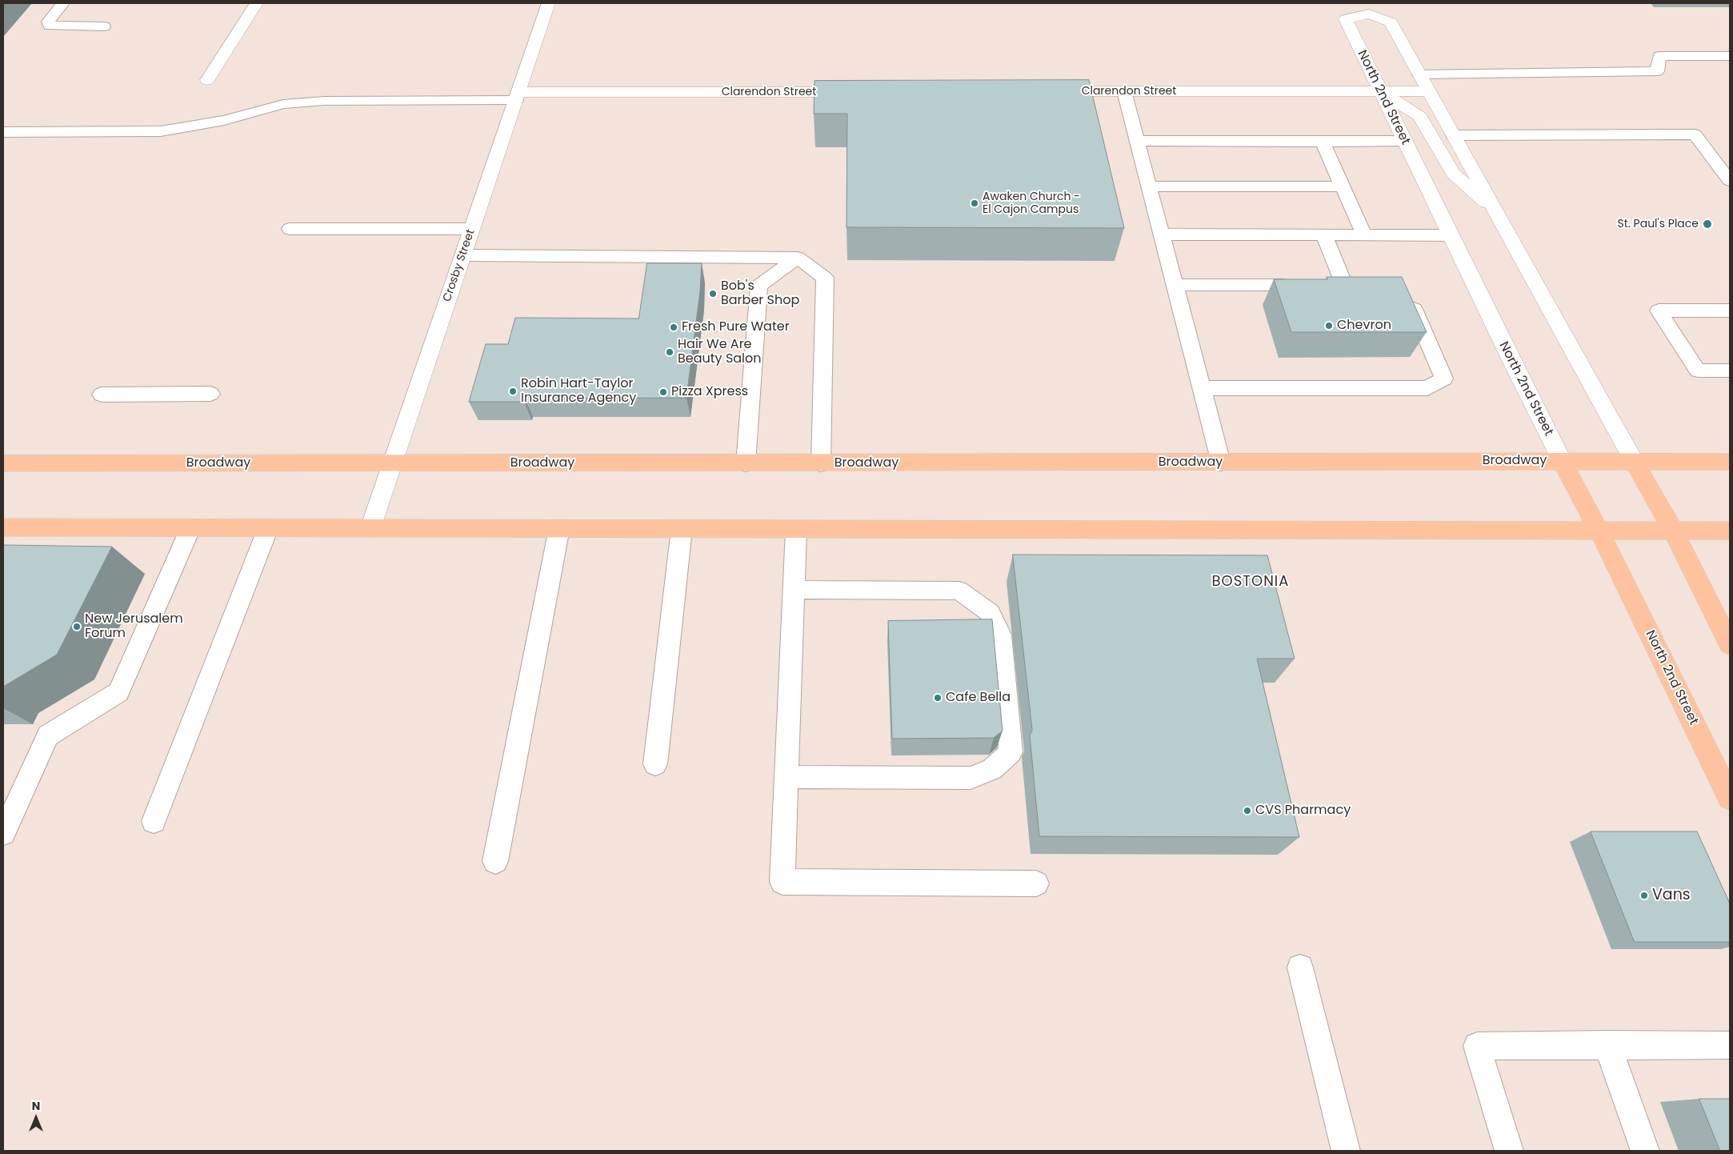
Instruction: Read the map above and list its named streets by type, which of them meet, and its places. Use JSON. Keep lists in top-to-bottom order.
{
  "streets": {
    "main road": ["North 2nd Street", "Broadway"],
    "street": ["Clarendon Street", "Crosby Street"]
  },
  "crossings": [
    ["Clarendon Street", "North 2nd Street"],
    ["Clarendon Street", "Crosby Street"],
    ["North 2nd Street", "Broadway"],
    ["Crosby Street", "Broadway"]
  ],
  "districts": ["BOSTONIA"],
  "places": [
    "Awaken Church - El Cajon Campus",
    "St. Paul's Place",
    "Bob's Barber Shop",
    "Chevron",
    "Fresh Pure Water",
    "Hair We Are Beauty Salon",
    "Robin Hart-Taylor Insurance Agency",
    "Pizza Xpress",
    "New Jerusalem Forum",
    "Cafe Bella",
    "CVS Pharmacy",
    "Vans"
  ],
  "north": "top"
}
